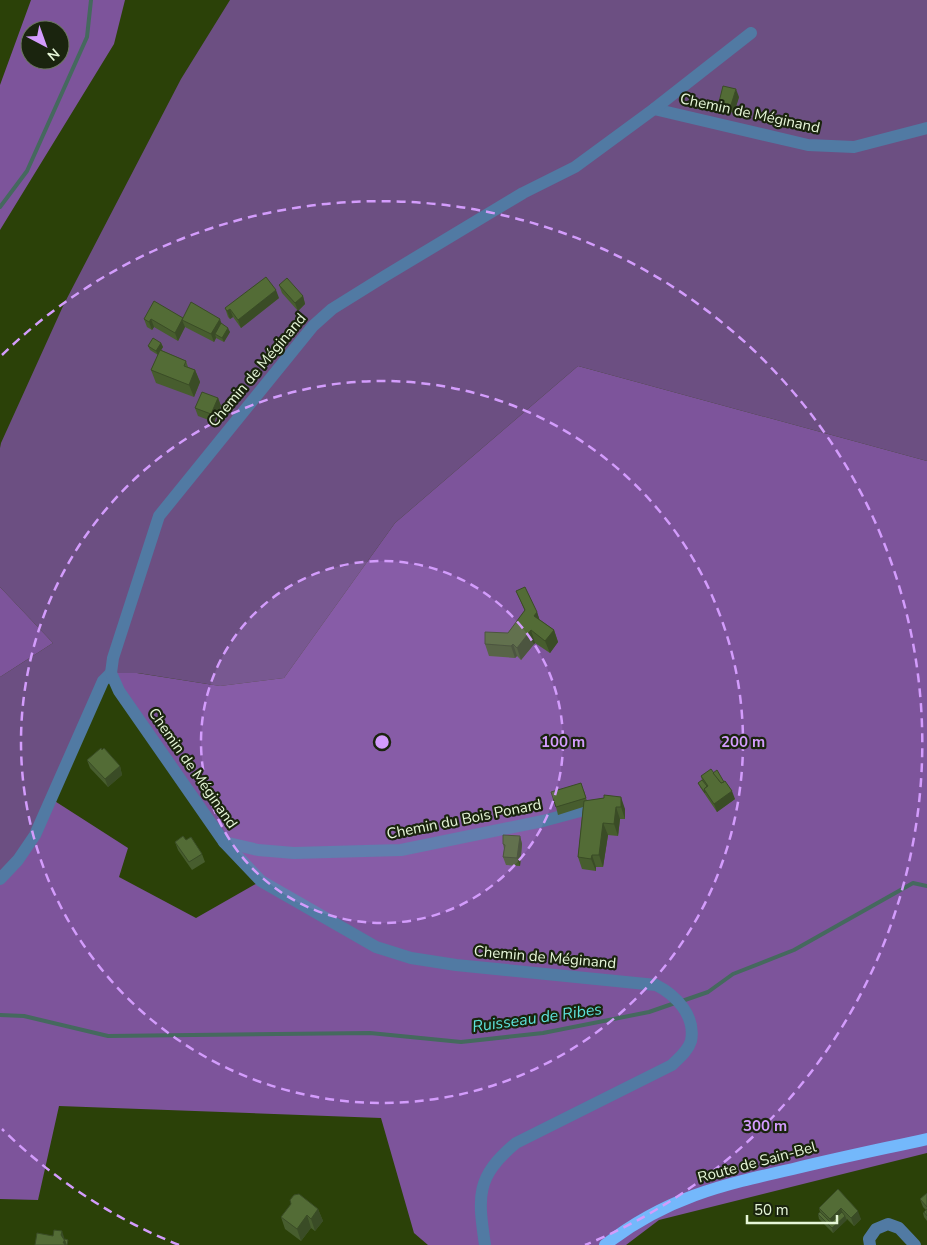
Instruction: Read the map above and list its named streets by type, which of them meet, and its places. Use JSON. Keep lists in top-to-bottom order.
{
  "streets": {
    "main road": ["Route de Sain-Bel"],
    "street": ["Chemin de Méginand", "Chemin du Bois Ponard"]
  },
  "crossings": [
    ["Chemin de Méginand", "Chemin du Bois Ponard"]
  ],
  "water": ["Ruisseau de Ribes"],
  "scale_bar": "50 m",
  "north": "bottom right",
  "rings": ["100 m", "200 m", "300 m"]
}
